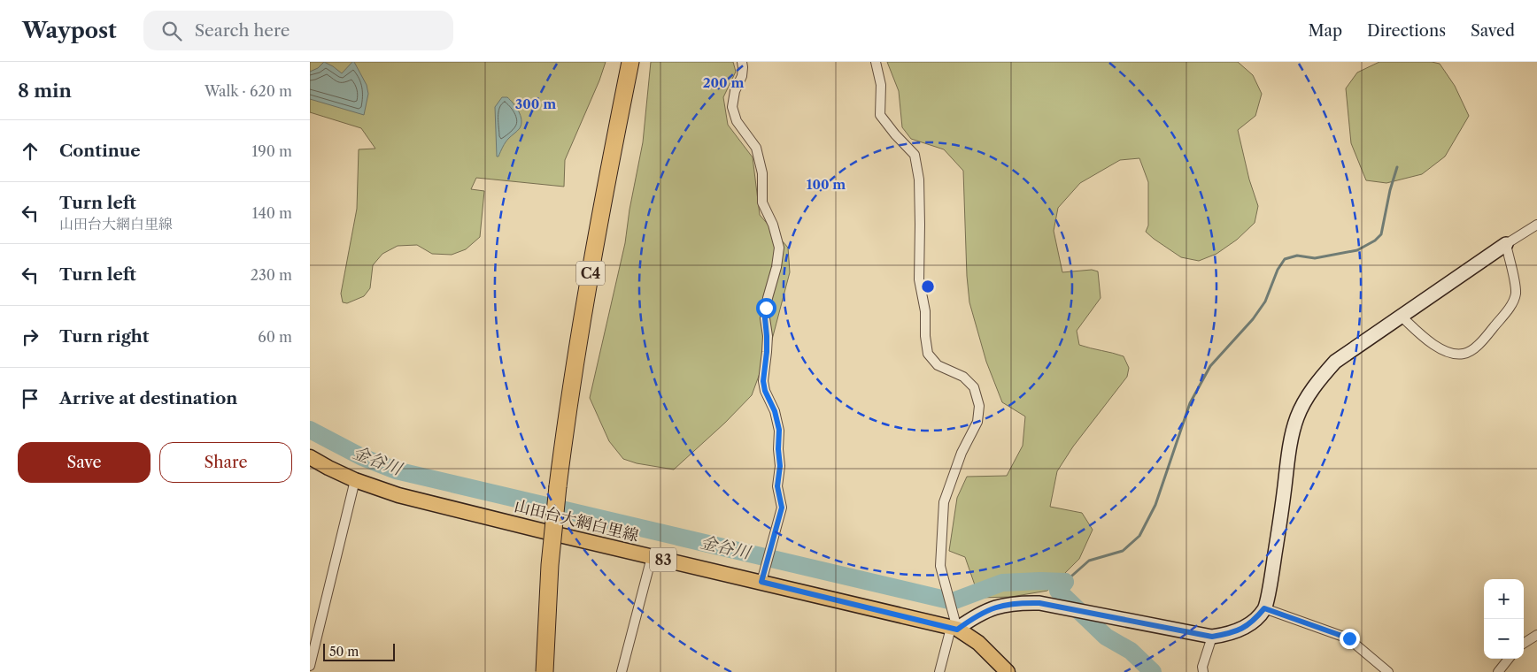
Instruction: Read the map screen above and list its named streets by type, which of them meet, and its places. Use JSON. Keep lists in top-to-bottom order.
{
  "streets": {
    "highway": ["C4"],
    "main road": ["山田台大網白里線", "83"]
  },
  "water": ["金谷川"],
  "scale_bar": "50 m",
  "page": {
    "header": "Waypost",
    "search": "Search here",
    "nav": ["Map", "Directions", "Saved"],
    "heading": ["8 min", "Walk · 620 m"],
    "list": [
      ["Continue", "190 m"],
      ["Turn left", "山田台大網白里線", "140 m"],
      ["Turn left", "230 m"],
      ["Turn right", "60 m"],
      "Arrive at destination"
    ],
    "buttons": ["Save", "Share"],
    "map_buttons": ["+", "−"],
    "scale": "50 m"
  },
  "rings": ["200 m", "300 m", "100 m"]
}
